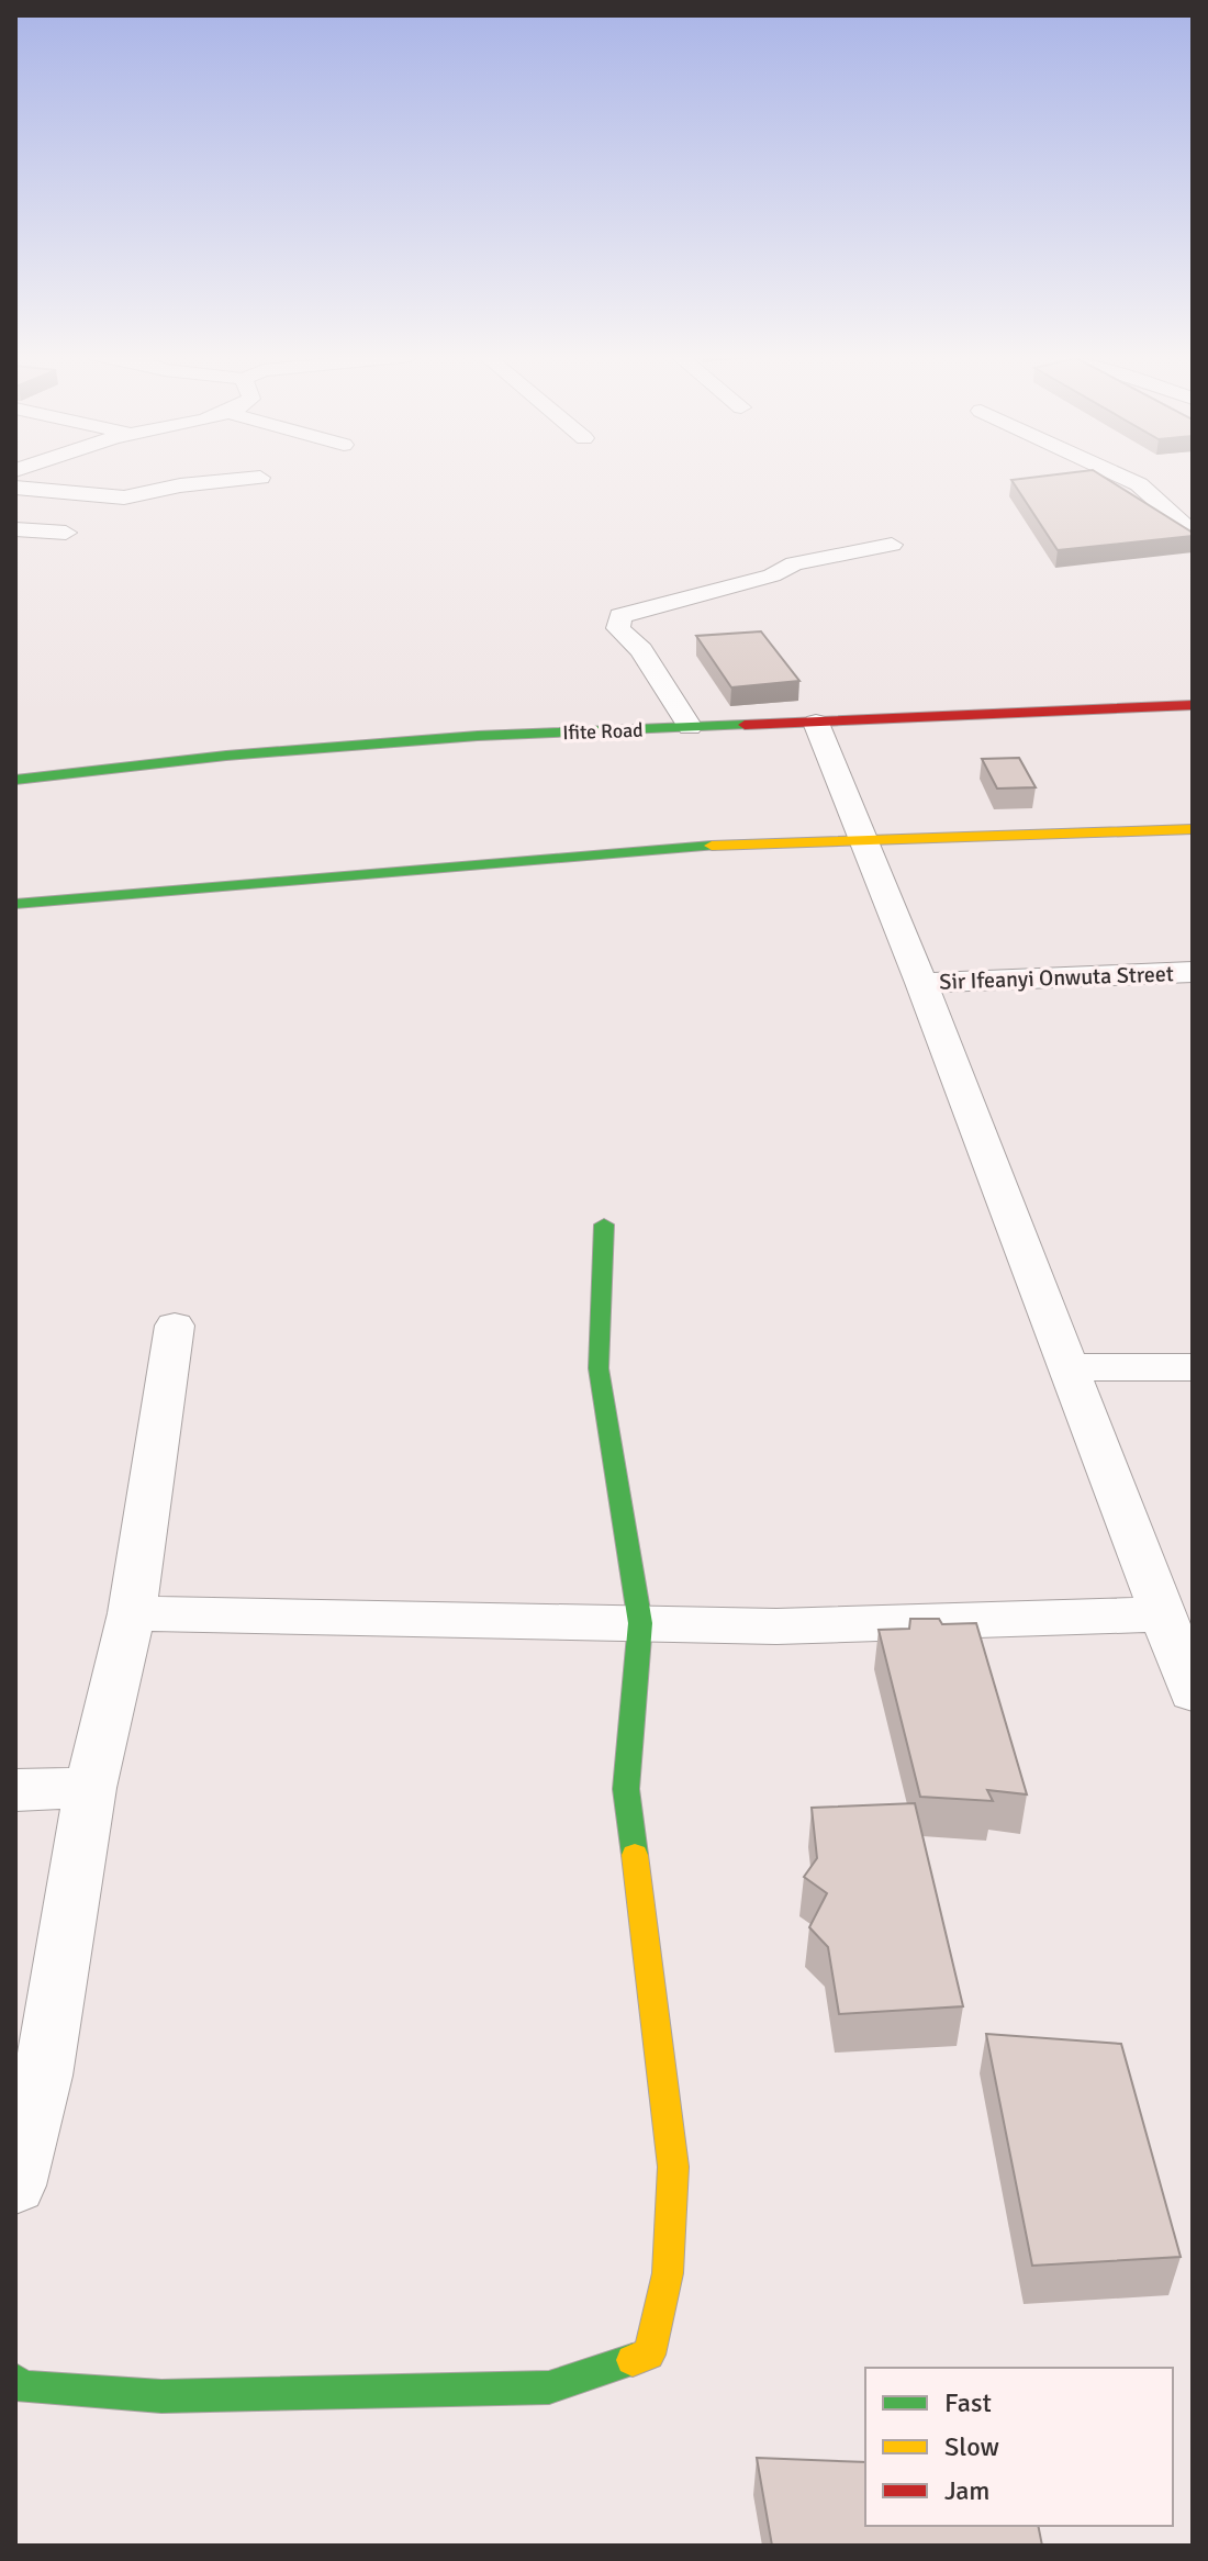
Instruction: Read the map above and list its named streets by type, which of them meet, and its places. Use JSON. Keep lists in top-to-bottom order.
{
  "streets": {
    "street": ["Ifite Road", "Sir Ifeanyi Onwuta Street"]
  },
  "legend": ["Fast", "Slow", "Jam"]
}
